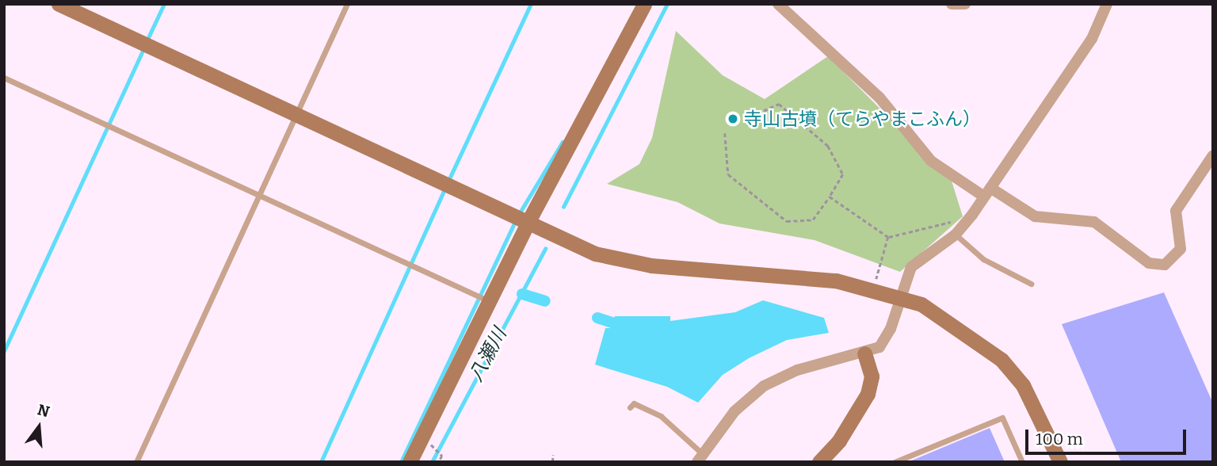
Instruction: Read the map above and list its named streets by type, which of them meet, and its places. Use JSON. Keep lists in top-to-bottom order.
{
  "water": ["八瀬川"],
  "places": ["寺山古墳（てらやまこふん）"],
  "scale_bar": "100 m",
  "north": "top"
}
